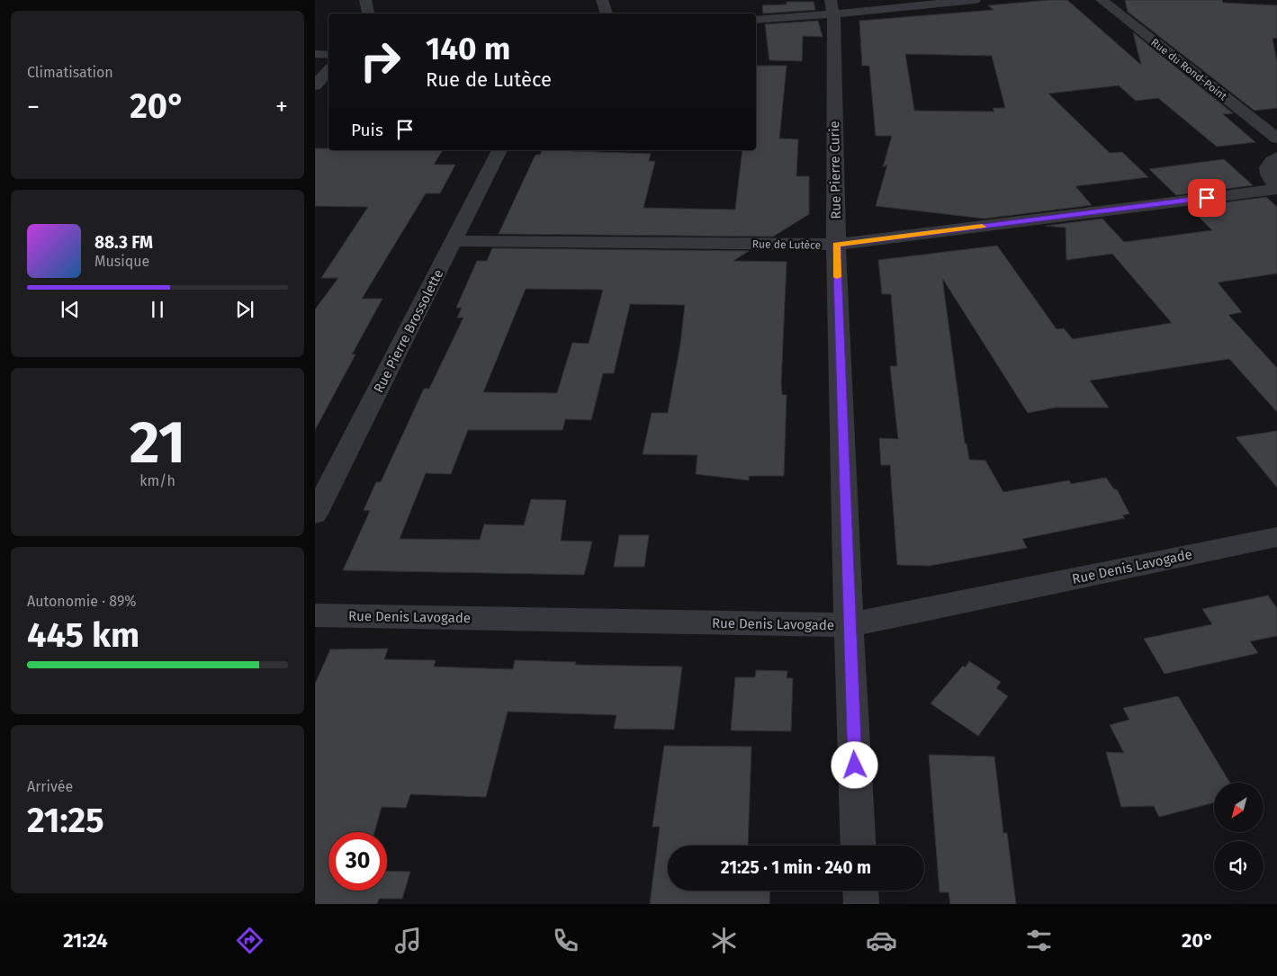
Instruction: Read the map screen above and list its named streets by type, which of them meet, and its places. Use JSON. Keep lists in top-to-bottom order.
{
  "streets": {
    "street": [
      "Rue du Rond-Point",
      "Rue Pierre Curie",
      "Rue de Lutèce",
      "Rue Pierre Brossolette",
      "Rue Denis Lavogade"
    ]
  },
  "crossings": [
    ["Rue Pierre Curie", "Rue de Lutèce"],
    ["Rue Pierre Curie", "Rue Denis Lavogade"],
    ["Rue de Lutèce", "Rue Pierre Brossolette"]
  ],
  "north": "bottom left",
  "page": {
    "tile": [
      "Climatisation",
      ["21", "km/h"],
      ["Autonomie · 89%", "445 km"],
      ["Arrivée", "21:25"]
    ],
    "turn": ["140 m", "Rue de Lutèce"],
    "heat": ["−", "20°", "+"],
    "then": "Puis",
    "song": ["88.3 FM", "Musique"],
    "limit": "30",
    "trip": "21:25 · 1 min · 240 m",
    "tabs": ["21:24", "20°"]
  }
}
